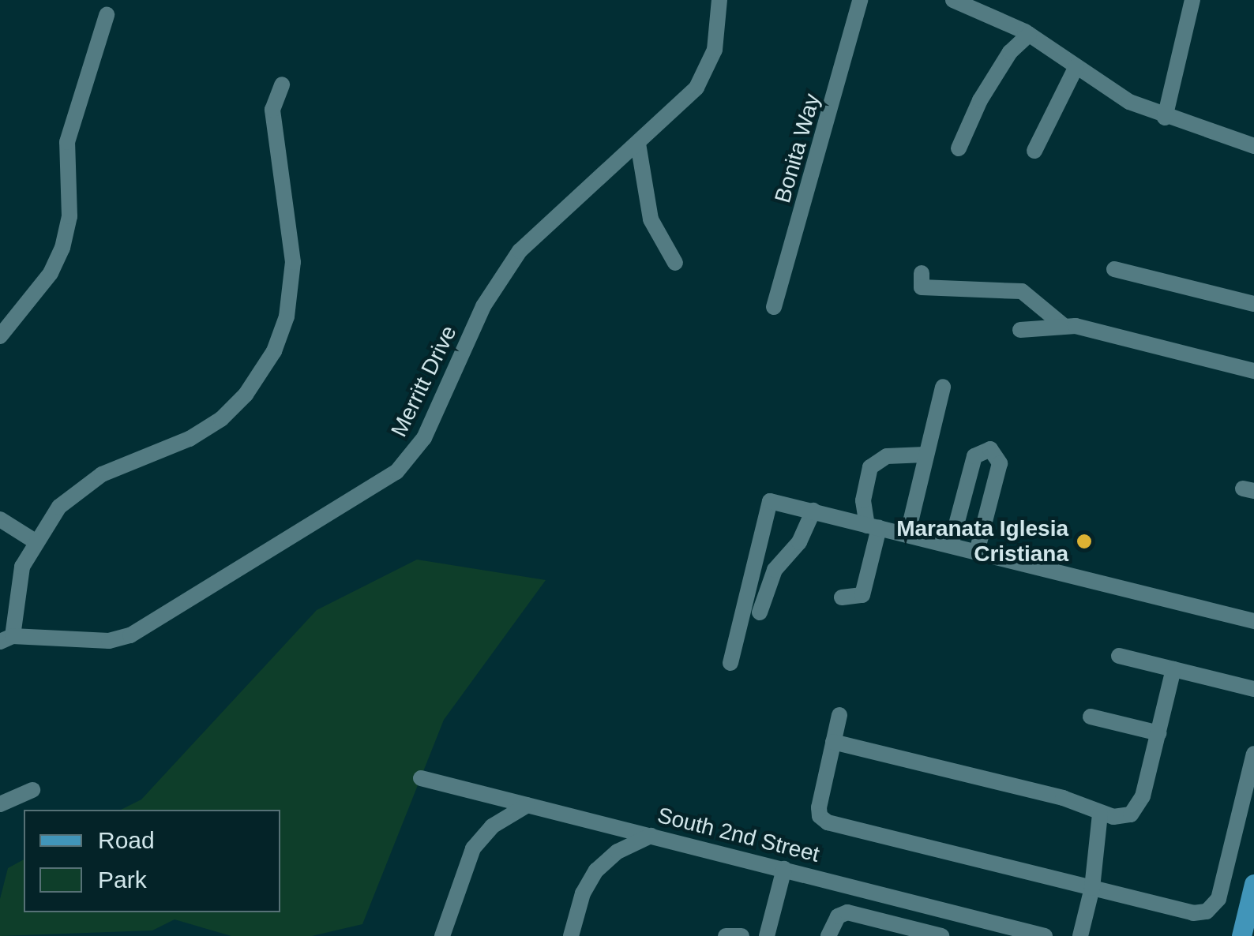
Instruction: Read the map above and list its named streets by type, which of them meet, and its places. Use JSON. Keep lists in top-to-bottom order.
{
  "streets": {
    "street": ["Bonita Way", "Merritt Drive", "South 2nd Street"]
  },
  "places": ["Maranata Iglesia Cristiana"],
  "legend": ["Road", "Park"]
}
